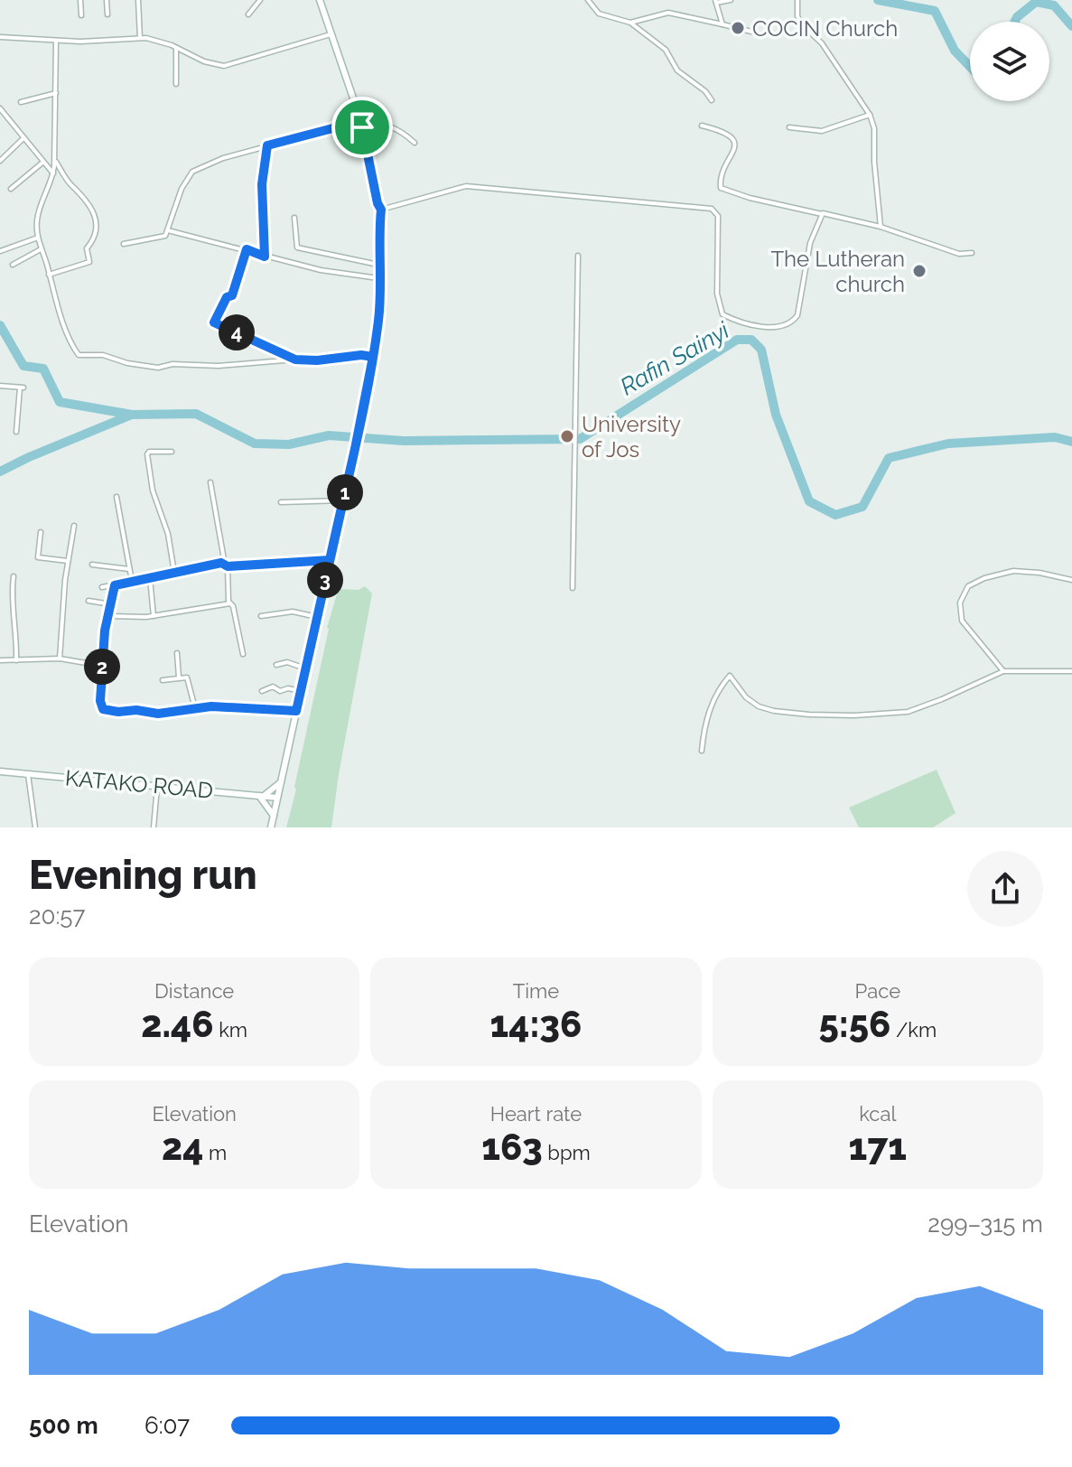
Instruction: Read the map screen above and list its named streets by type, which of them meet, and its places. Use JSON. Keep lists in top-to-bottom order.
{
  "streets": {
    "main road": ["KATAKO ROAD"]
  },
  "water": ["Rafin Sainyi"],
  "places": ["COCIN Church", "The Lutheran church", "University of Jos"],
  "page": {
    "pins": [
      "4",
      "1",
      "3",
      "2"
    ],
    "heading": ["Evening run", "20:57"],
    "stats": [
      ["Distance", "2.46 km"],
      ["Time", "14:36"],
      ["Pace", "5:56 /km"],
      ["Elevation", "24 m"],
      ["Heart rate", "163 bpm"],
      ["kcal", "171"]
    ],
    "chart": ["Elevation", "299–315 m"],
    "list": [
      {
        "name": "500 m",
        "note": "6:07"
      }
    ]
  }
}
